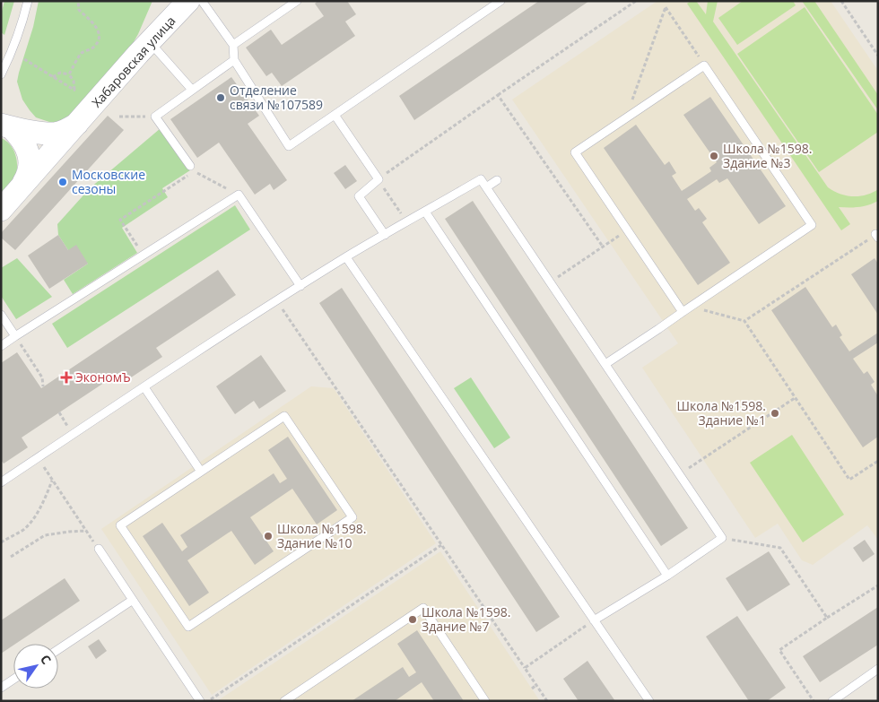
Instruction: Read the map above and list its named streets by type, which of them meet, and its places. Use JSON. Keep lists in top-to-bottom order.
{
  "streets": {
    "main road": ["Хабаровская улица"]
  },
  "places": {
    "other": [
      "Отделение связи №107589",
      "Школа №1598. Здание №3",
      "Московские сезоны",
      "Школа №1598. Здание №1",
      "Школа №1598. Здание №10",
      "Школа №1598. Здание №7"
    ],
    "health": ["ЭкономЪ"]
  },
  "north": "top right"
}
